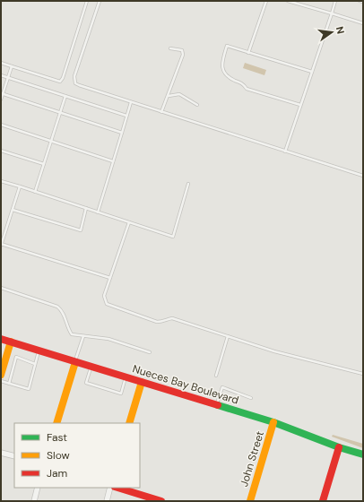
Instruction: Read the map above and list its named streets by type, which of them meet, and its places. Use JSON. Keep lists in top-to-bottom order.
{
  "streets": {
    "street": ["Nueces Bay Boulevard", "John Street"]
  },
  "crossings": [
    ["Nueces Bay Boulevard", "John Street"]
  ],
  "legend": ["Fast", "Slow", "Jam"],
  "north": "right"
}
